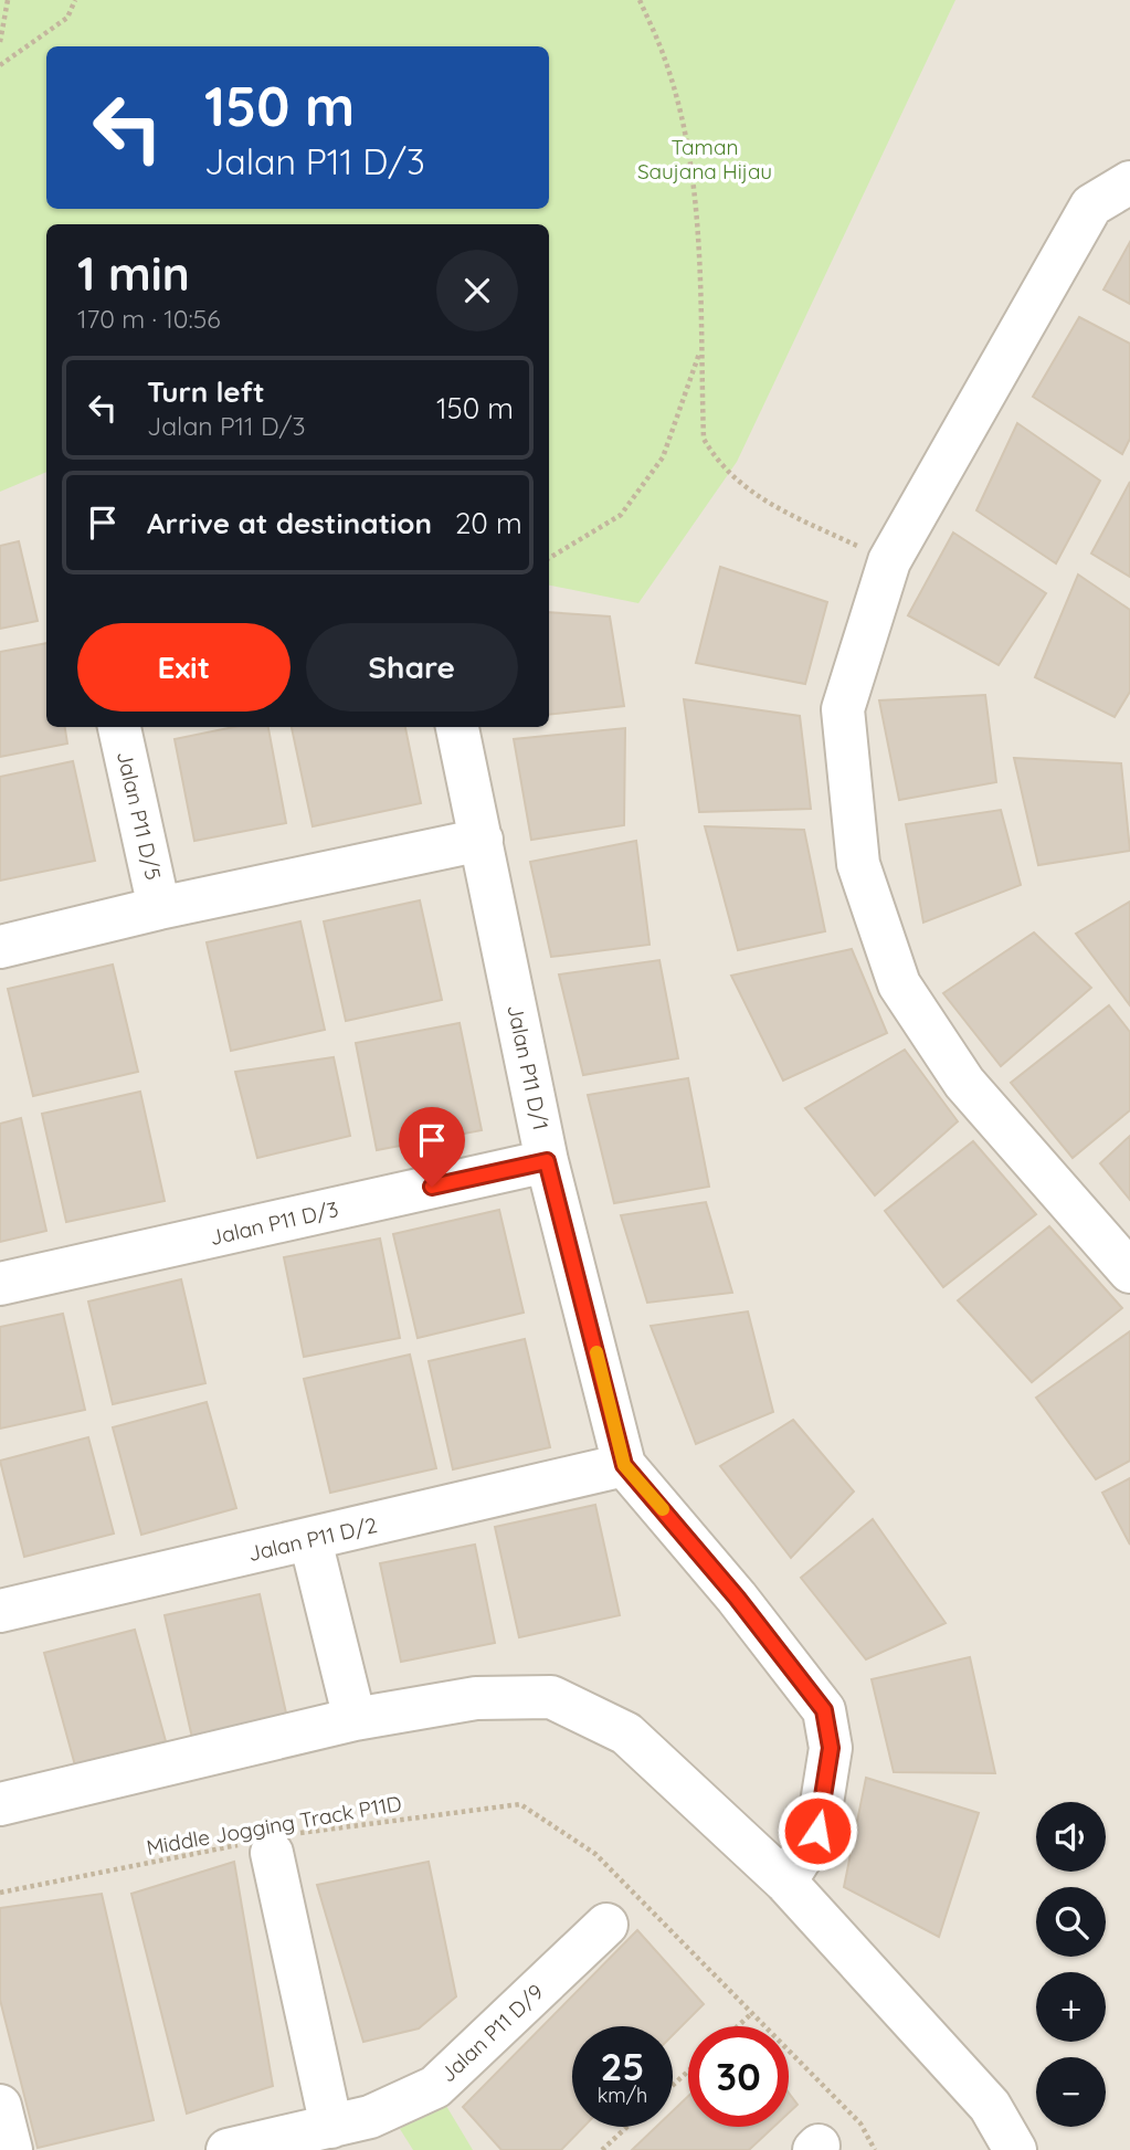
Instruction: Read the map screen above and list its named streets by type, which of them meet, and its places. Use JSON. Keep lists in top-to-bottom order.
{
  "streets": {
    "street": [
      "Jalan P11 D/5",
      "Jalan P11 D/1",
      "Jalan P11 D/3",
      "Jalan P11 D/2",
      "Jalan P11 D/9"
    ],
    "path": ["Middle Jogging Track P11D"]
  },
  "crossings": [
    ["Jalan P11 D/1", "Jalan P11 D/3"],
    ["Jalan P11 D/1", "Jalan P11 D/2"]
  ],
  "parks": ["Taman Saujana Hijau"],
  "page": {
    "turn": ["150 m", "Jalan P11 D/3"],
    "heading": ["1 min", "170 m · 10:56"],
    "list": [
      {
        "name": "Turn left",
        "note": "Jalan P11 D/3",
        "value": "150 m"
      },
      {
        "name": "Arrive at destination",
        "value": "20 m"
      }
    ],
    "buttons": ["Exit", "Share"],
    "map_buttons": ["+", "−"],
    "speed": "25 km/h",
    "limit": "30"
  }
}
